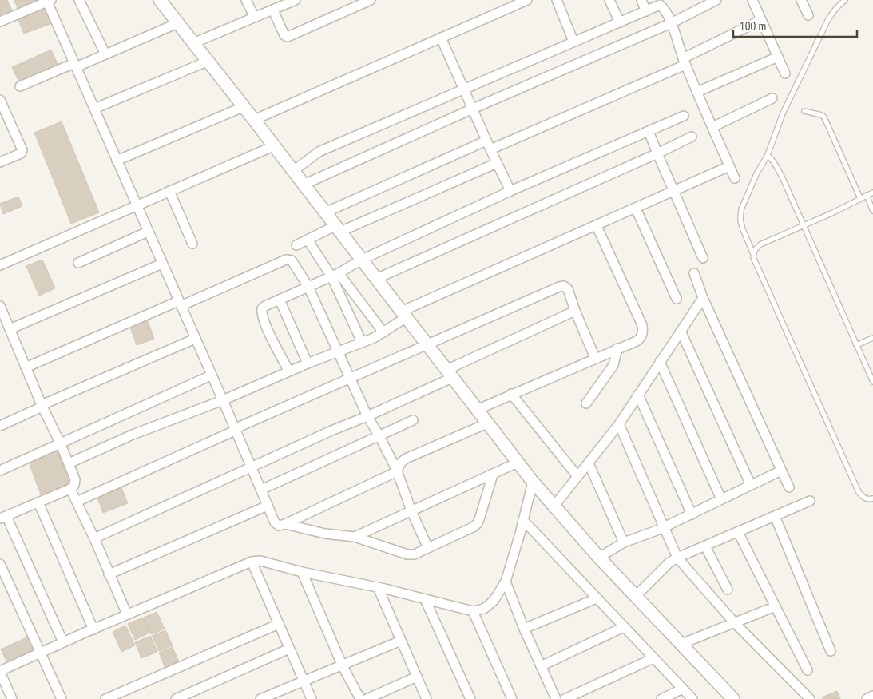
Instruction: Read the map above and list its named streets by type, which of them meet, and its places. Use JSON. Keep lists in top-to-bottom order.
{
  "scale_bar": "100 m"
}
